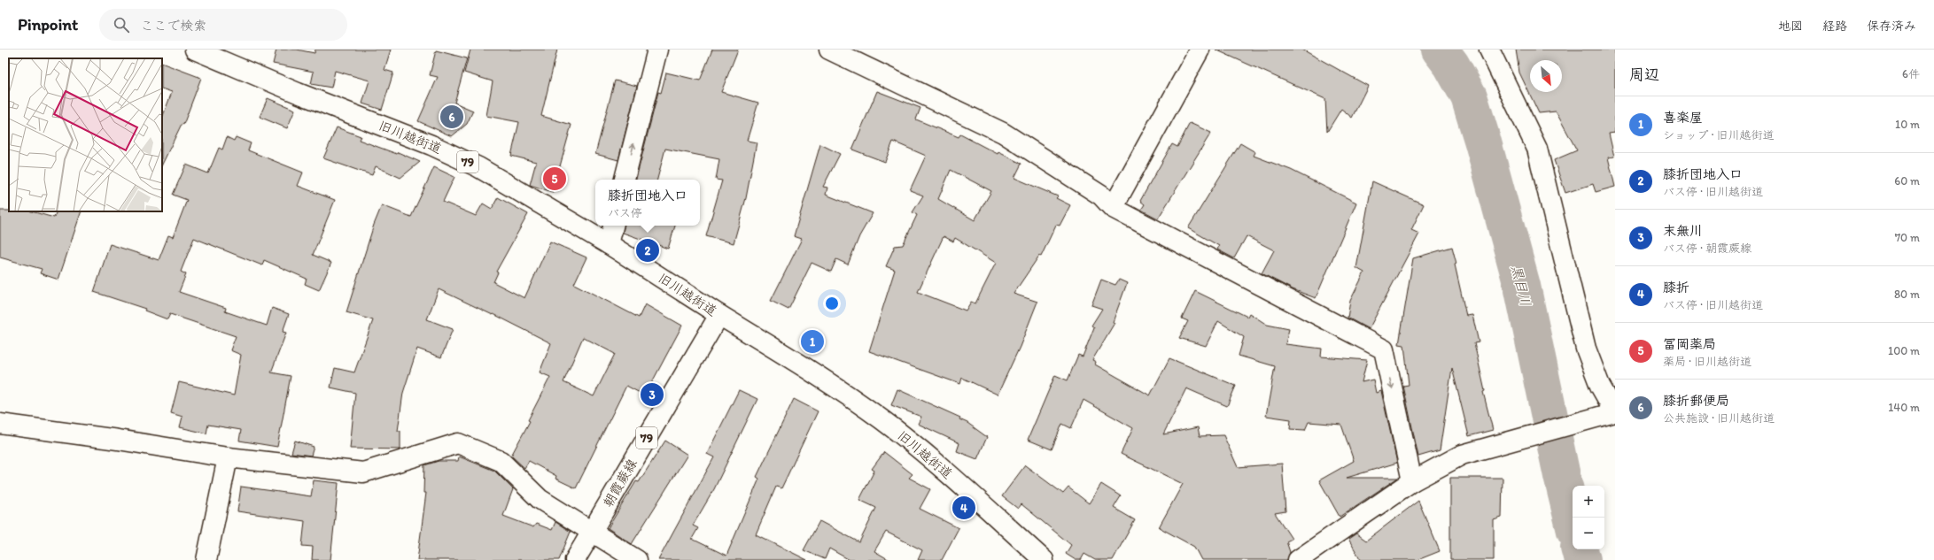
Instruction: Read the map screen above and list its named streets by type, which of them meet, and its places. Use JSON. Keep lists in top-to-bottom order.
{
  "streets": {
    "street": ["旧川越街道", "79", "朝霞蕨線"]
  },
  "crossings": [
    ["旧川越街道", "朝霞蕨線"]
  ],
  "water": ["黒目川"],
  "north": "bottom right",
  "page": {
    "header": "Pinpoint",
    "search": "ここで検索",
    "nav": ["地図", "経路", "保存済み"],
    "heading": ["周辺", "6件"],
    "list": [
      {
        "mark": "1",
        "name": "喜楽屋",
        "note": "ショップ · 旧川越街道",
        "value": "10 m"
      },
      {
        "mark": "2",
        "name": "膝折団地入口",
        "note": "バス停 · 旧川越街道",
        "value": "60 m"
      },
      {
        "mark": "3",
        "name": "末無川",
        "note": "バス停 · 朝霞蕨線",
        "value": "70 m"
      },
      {
        "mark": "4",
        "name": "膝折",
        "note": "バス停 · 旧川越街道",
        "value": "80 m"
      },
      {
        "mark": "5",
        "name": "冨岡薬局",
        "note": "薬局 · 旧川越街道",
        "value": "100 m"
      },
      {
        "mark": "6",
        "name": "膝折郵便局",
        "note": "公共施設 · 旧川越街道",
        "value": "140 m"
      }
    ],
    "pins": [
      "6",
      "5",
      "2",
      "1",
      "3",
      "4"
    ],
    "popup": ["膝折団地入口", "バス停"],
    "map_buttons": ["+", "−"]
  }
}
